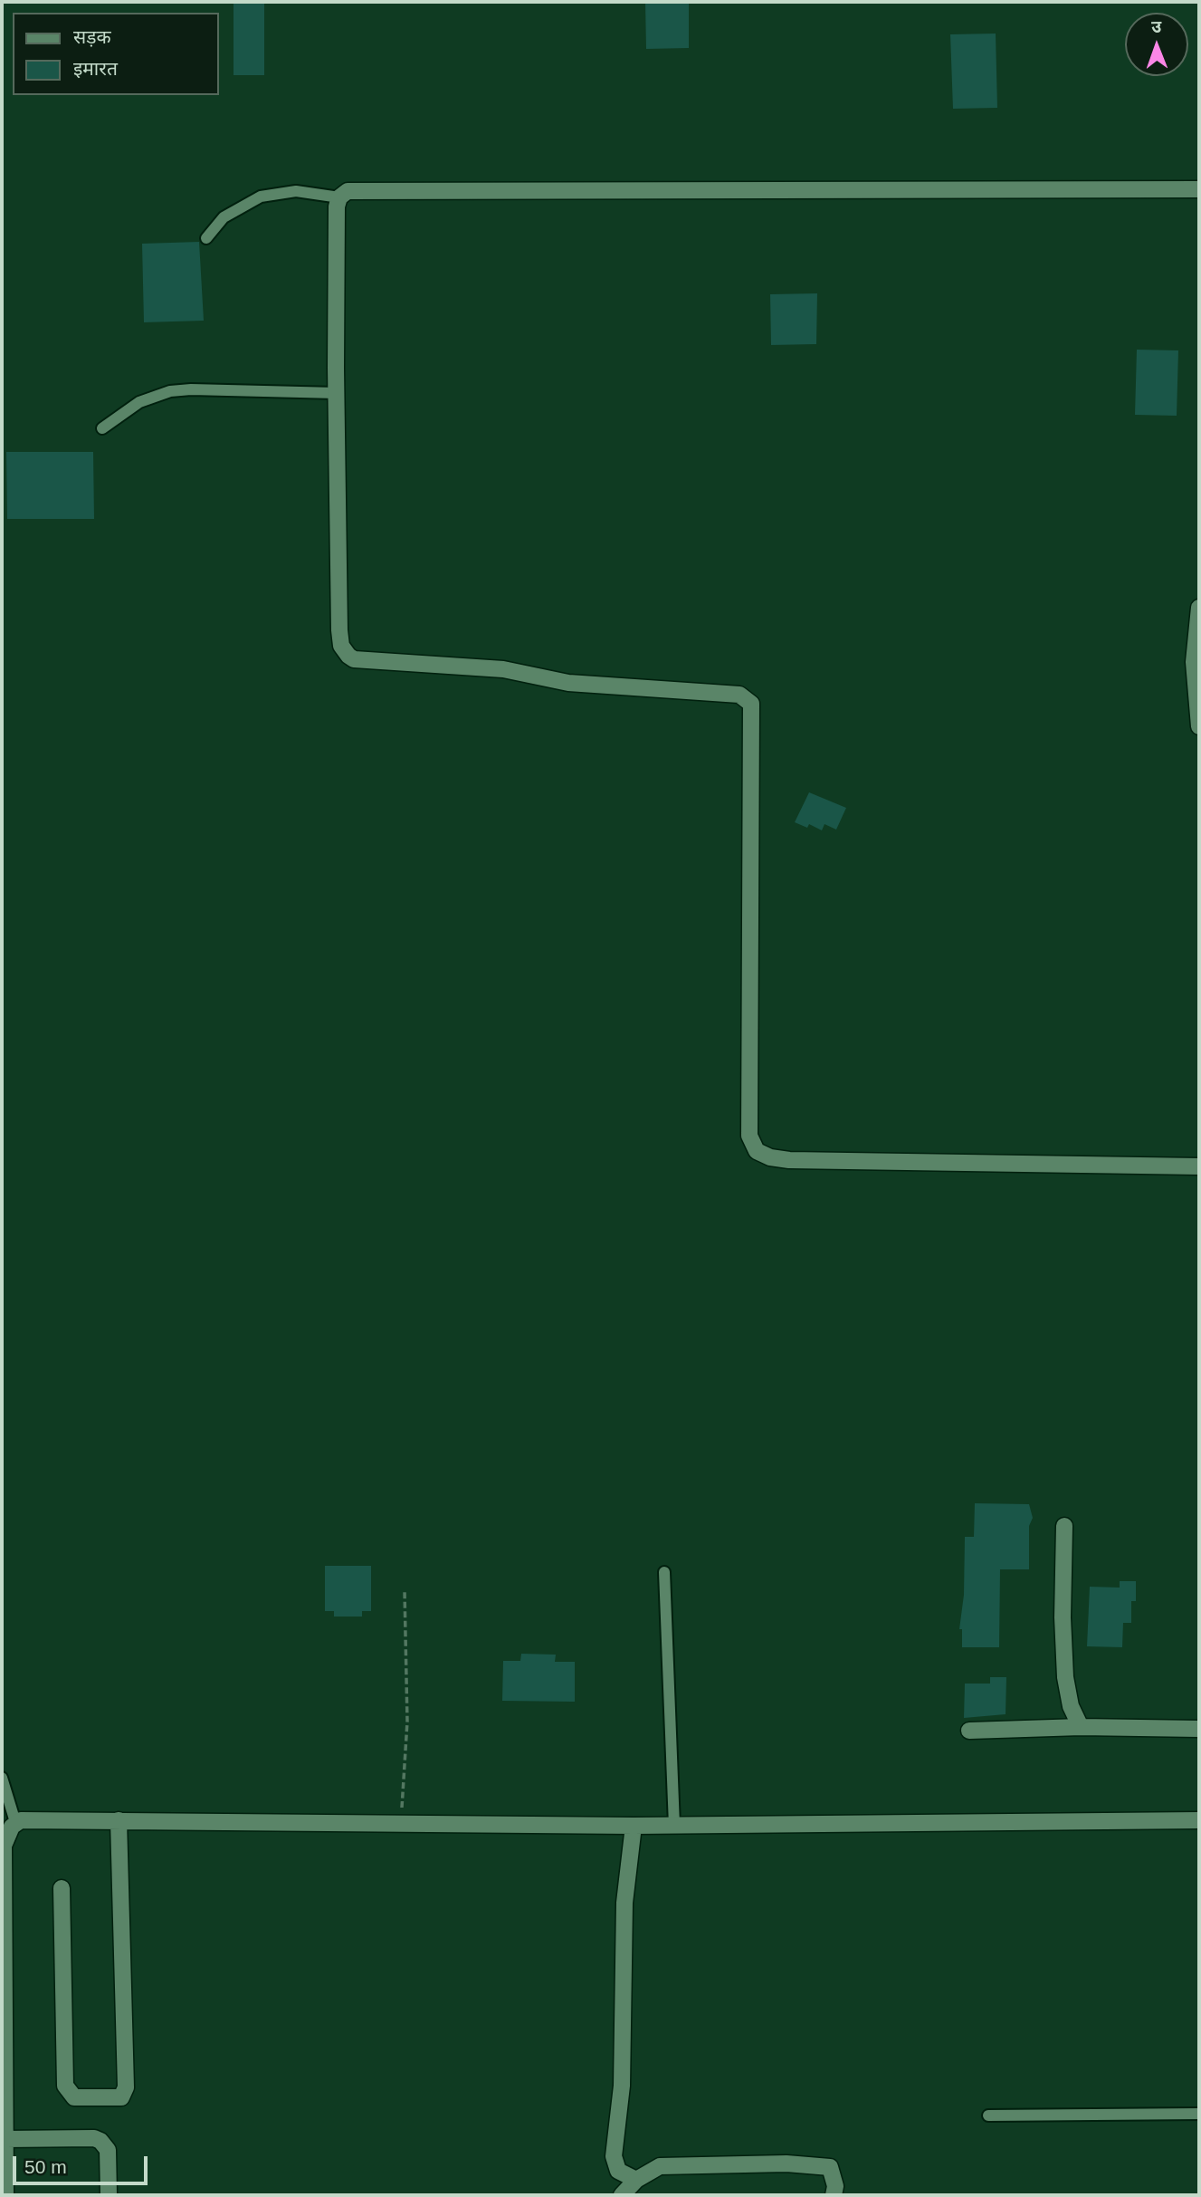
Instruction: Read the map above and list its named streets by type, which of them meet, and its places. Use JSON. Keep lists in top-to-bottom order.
{
  "legend": ["सड़क", "इमारत"],
  "scale_bar": "50 m",
  "north": "top"
}
